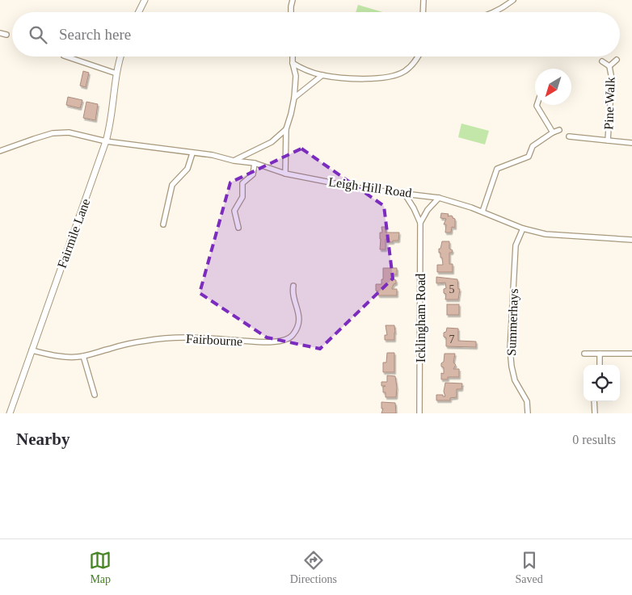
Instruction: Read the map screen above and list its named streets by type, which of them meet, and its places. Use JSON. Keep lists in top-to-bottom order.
{
  "streets": {
    "street": [
      "Pine Walk",
      "Leigh Hill Road",
      "Fairmile Lane",
      "Icklingham Road",
      "Summerhays",
      "Fairbourne"
    ]
  },
  "crossings": [
    ["Leigh Hill Road", "Fairmile Lane"],
    ["Leigh Hill Road", "Icklingham Road"],
    ["Leigh Hill Road", "Summerhays"],
    ["Fairmile Lane", "Fairbourne"]
  ],
  "house_numbers": ["5", "7"],
  "north": "bottom left",
  "page": {
    "search": "Search here",
    "heading": ["Nearby", "0 results"],
    "nav": ["Map", "Directions", "Saved"]
  }
}
